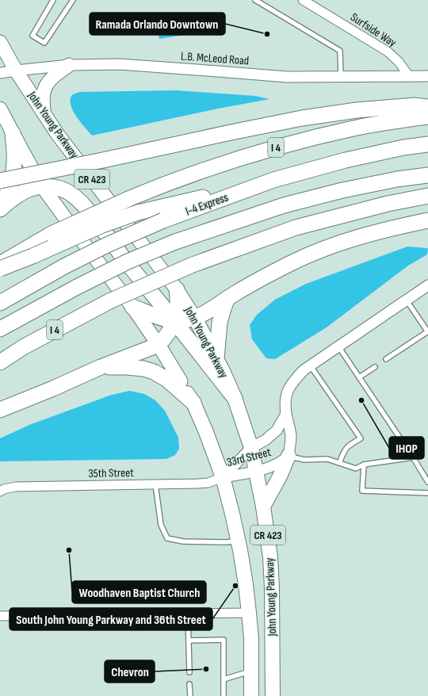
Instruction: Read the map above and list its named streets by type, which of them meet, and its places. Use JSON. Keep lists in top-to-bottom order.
{
  "streets": {
    "highway": [
      "John Young Parkway",
      "I 4",
      "CR 423",
      "I-4 Express"
    ],
    "street": [
      "Surfside Way",
      "L.B. McLeod Road",
      "33rd Street",
      "35th Street"
    ]
  },
  "crossings": [
    ["Surfside Way", "L.B. McLeod Road"],
    ["L.B. McLeod Road", "John Young Parkway"],
    ["John Young Parkway", "33rd Street"],
    ["John Young Parkway", "35th Street"],
    ["33rd Street", "35th Street"]
  ],
  "places": [
    "Ramada Orlando Downtown",
    "IHOP",
    "Woodhaven Baptist Church",
    "South John Young Parkway and 36th Street",
    "Chevron"
  ]
}
